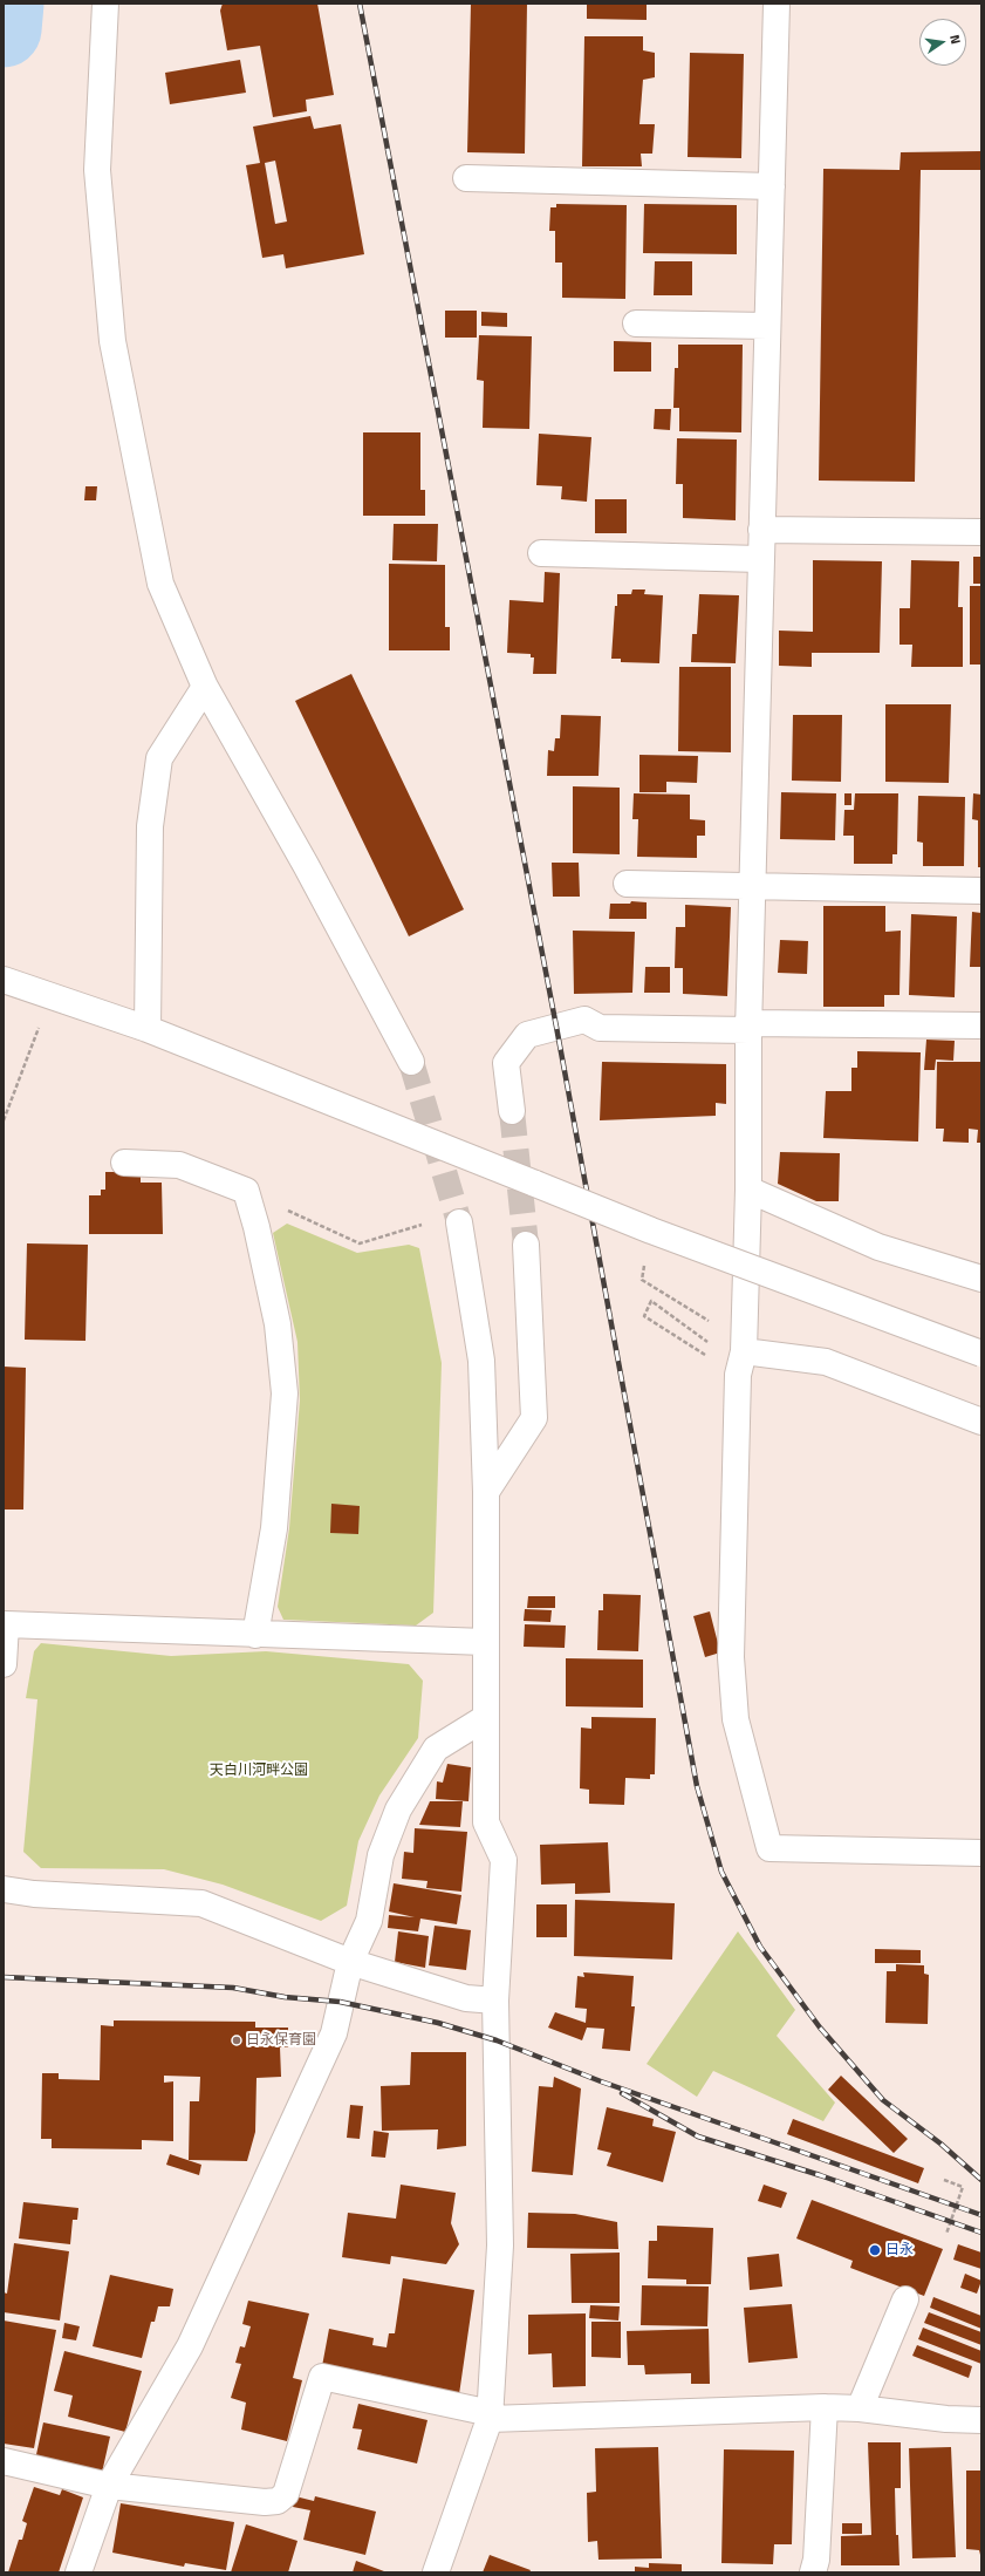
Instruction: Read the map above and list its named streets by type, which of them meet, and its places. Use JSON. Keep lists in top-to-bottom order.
{
  "parks": ["天白川河畔公園"],
  "places": ["日永保育園", "日永"],
  "north": "right"
}
